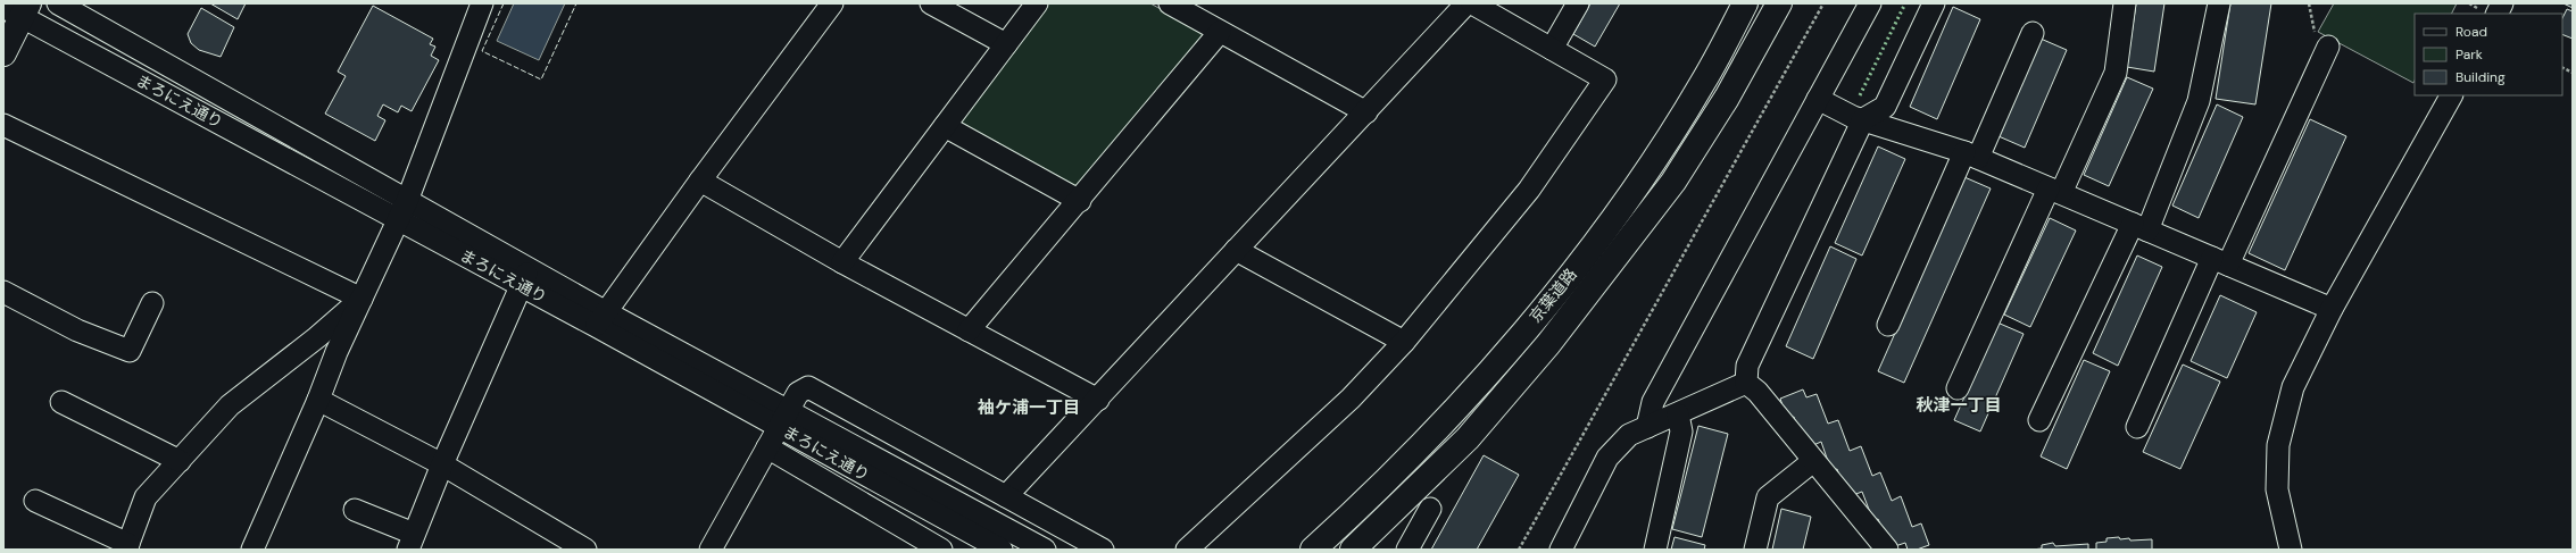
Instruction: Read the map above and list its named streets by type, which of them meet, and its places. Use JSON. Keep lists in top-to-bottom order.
{
  "streets": {
    "highway": ["京葉道路"],
    "street": ["まろにえ通り"]
  },
  "districts": ["秋津一丁目", "袖ケ浦一丁目"],
  "legend": ["Road", "Park", "Building"]
}
